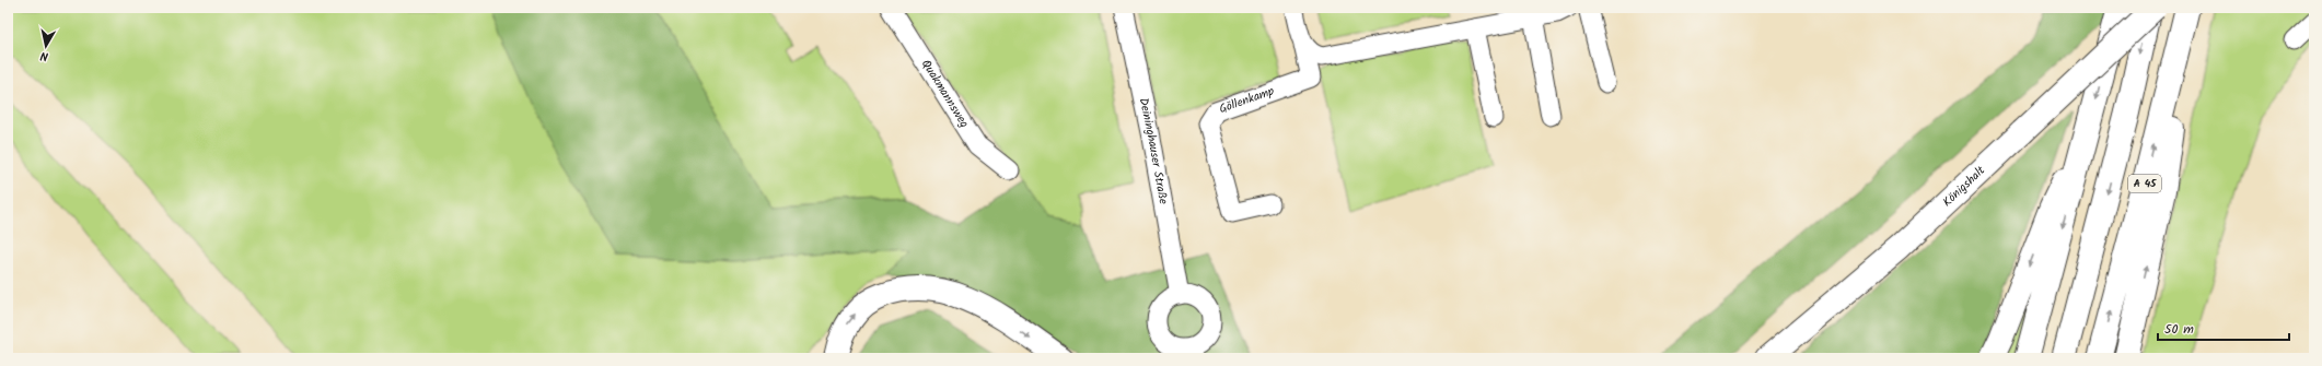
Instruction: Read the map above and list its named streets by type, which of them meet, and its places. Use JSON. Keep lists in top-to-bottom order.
{
  "streets": {
    "main road": ["A 45", "Königshalt"],
    "street": ["Quakmannsweg", "Göllenkamp", "Deininghauser Straße"]
  },
  "scale_bar": "50 m",
  "north": "bottom"
}
